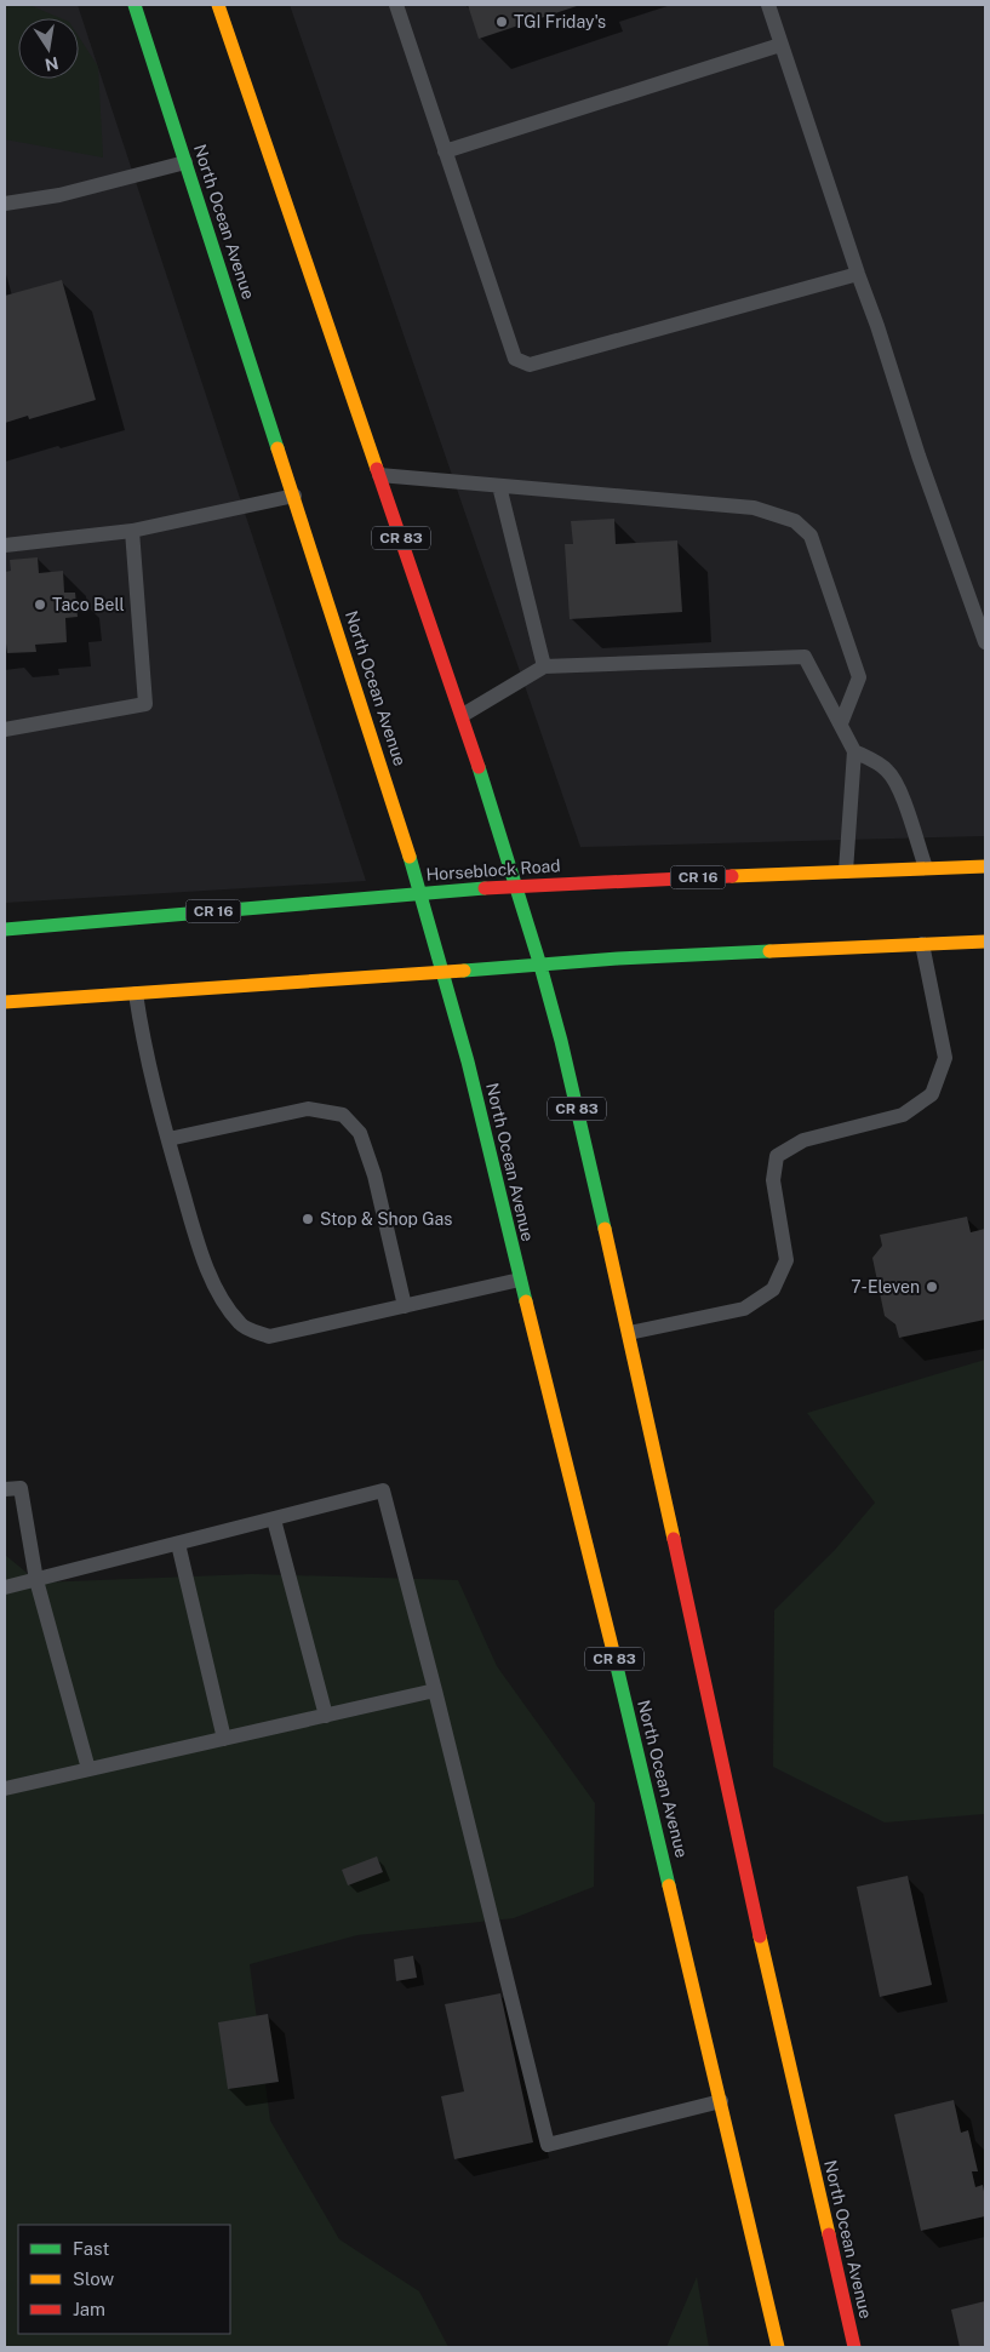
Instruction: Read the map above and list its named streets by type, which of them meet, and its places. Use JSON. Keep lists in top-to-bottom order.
{
  "streets": {
    "main road": [
      "North Ocean Avenue",
      "CR 83",
      "Horseblock Road",
      "CR 16"
    ]
  },
  "crossings": [
    ["North Ocean Avenue", "Horseblock Road"]
  ],
  "places": [
    "TGI Friday's",
    "Taco Bell",
    "Stop & Shop Gas",
    "7-Eleven"
  ],
  "legend": ["Fast", "Slow", "Jam"],
  "north": "bottom"
}
